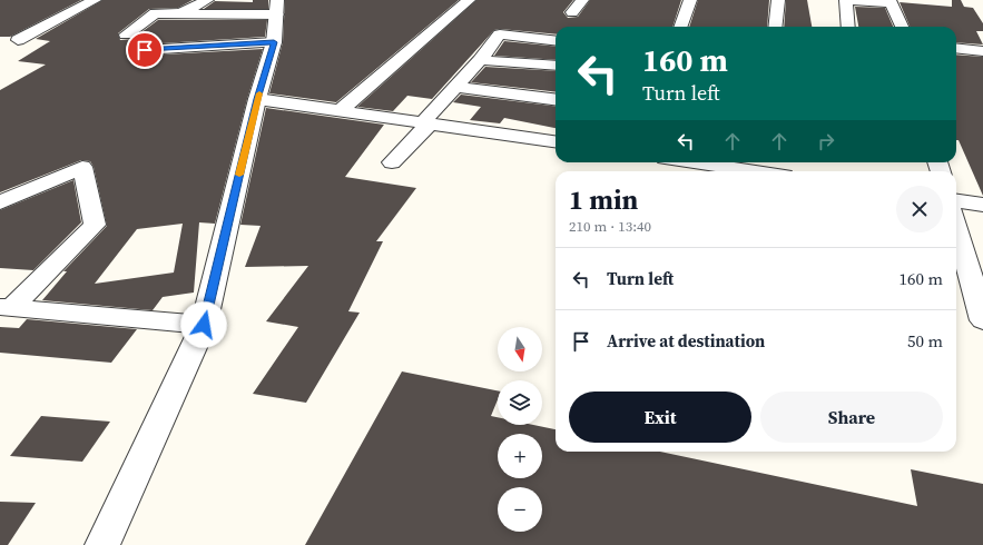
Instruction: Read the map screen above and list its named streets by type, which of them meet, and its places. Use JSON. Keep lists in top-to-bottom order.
{
  "north": "bottom",
  "page": {
    "turn": ["160 m", "Turn left"],
    "heading": ["1 min", "210 m · 13:40"],
    "list": [
      {
        "name": "Turn left",
        "value": "160 m"
      },
      {
        "name": "Arrive at destination",
        "value": "50 m"
      }
    ],
    "map_buttons": ["+", "−"],
    "buttons": ["Exit", "Share"]
  }
}
